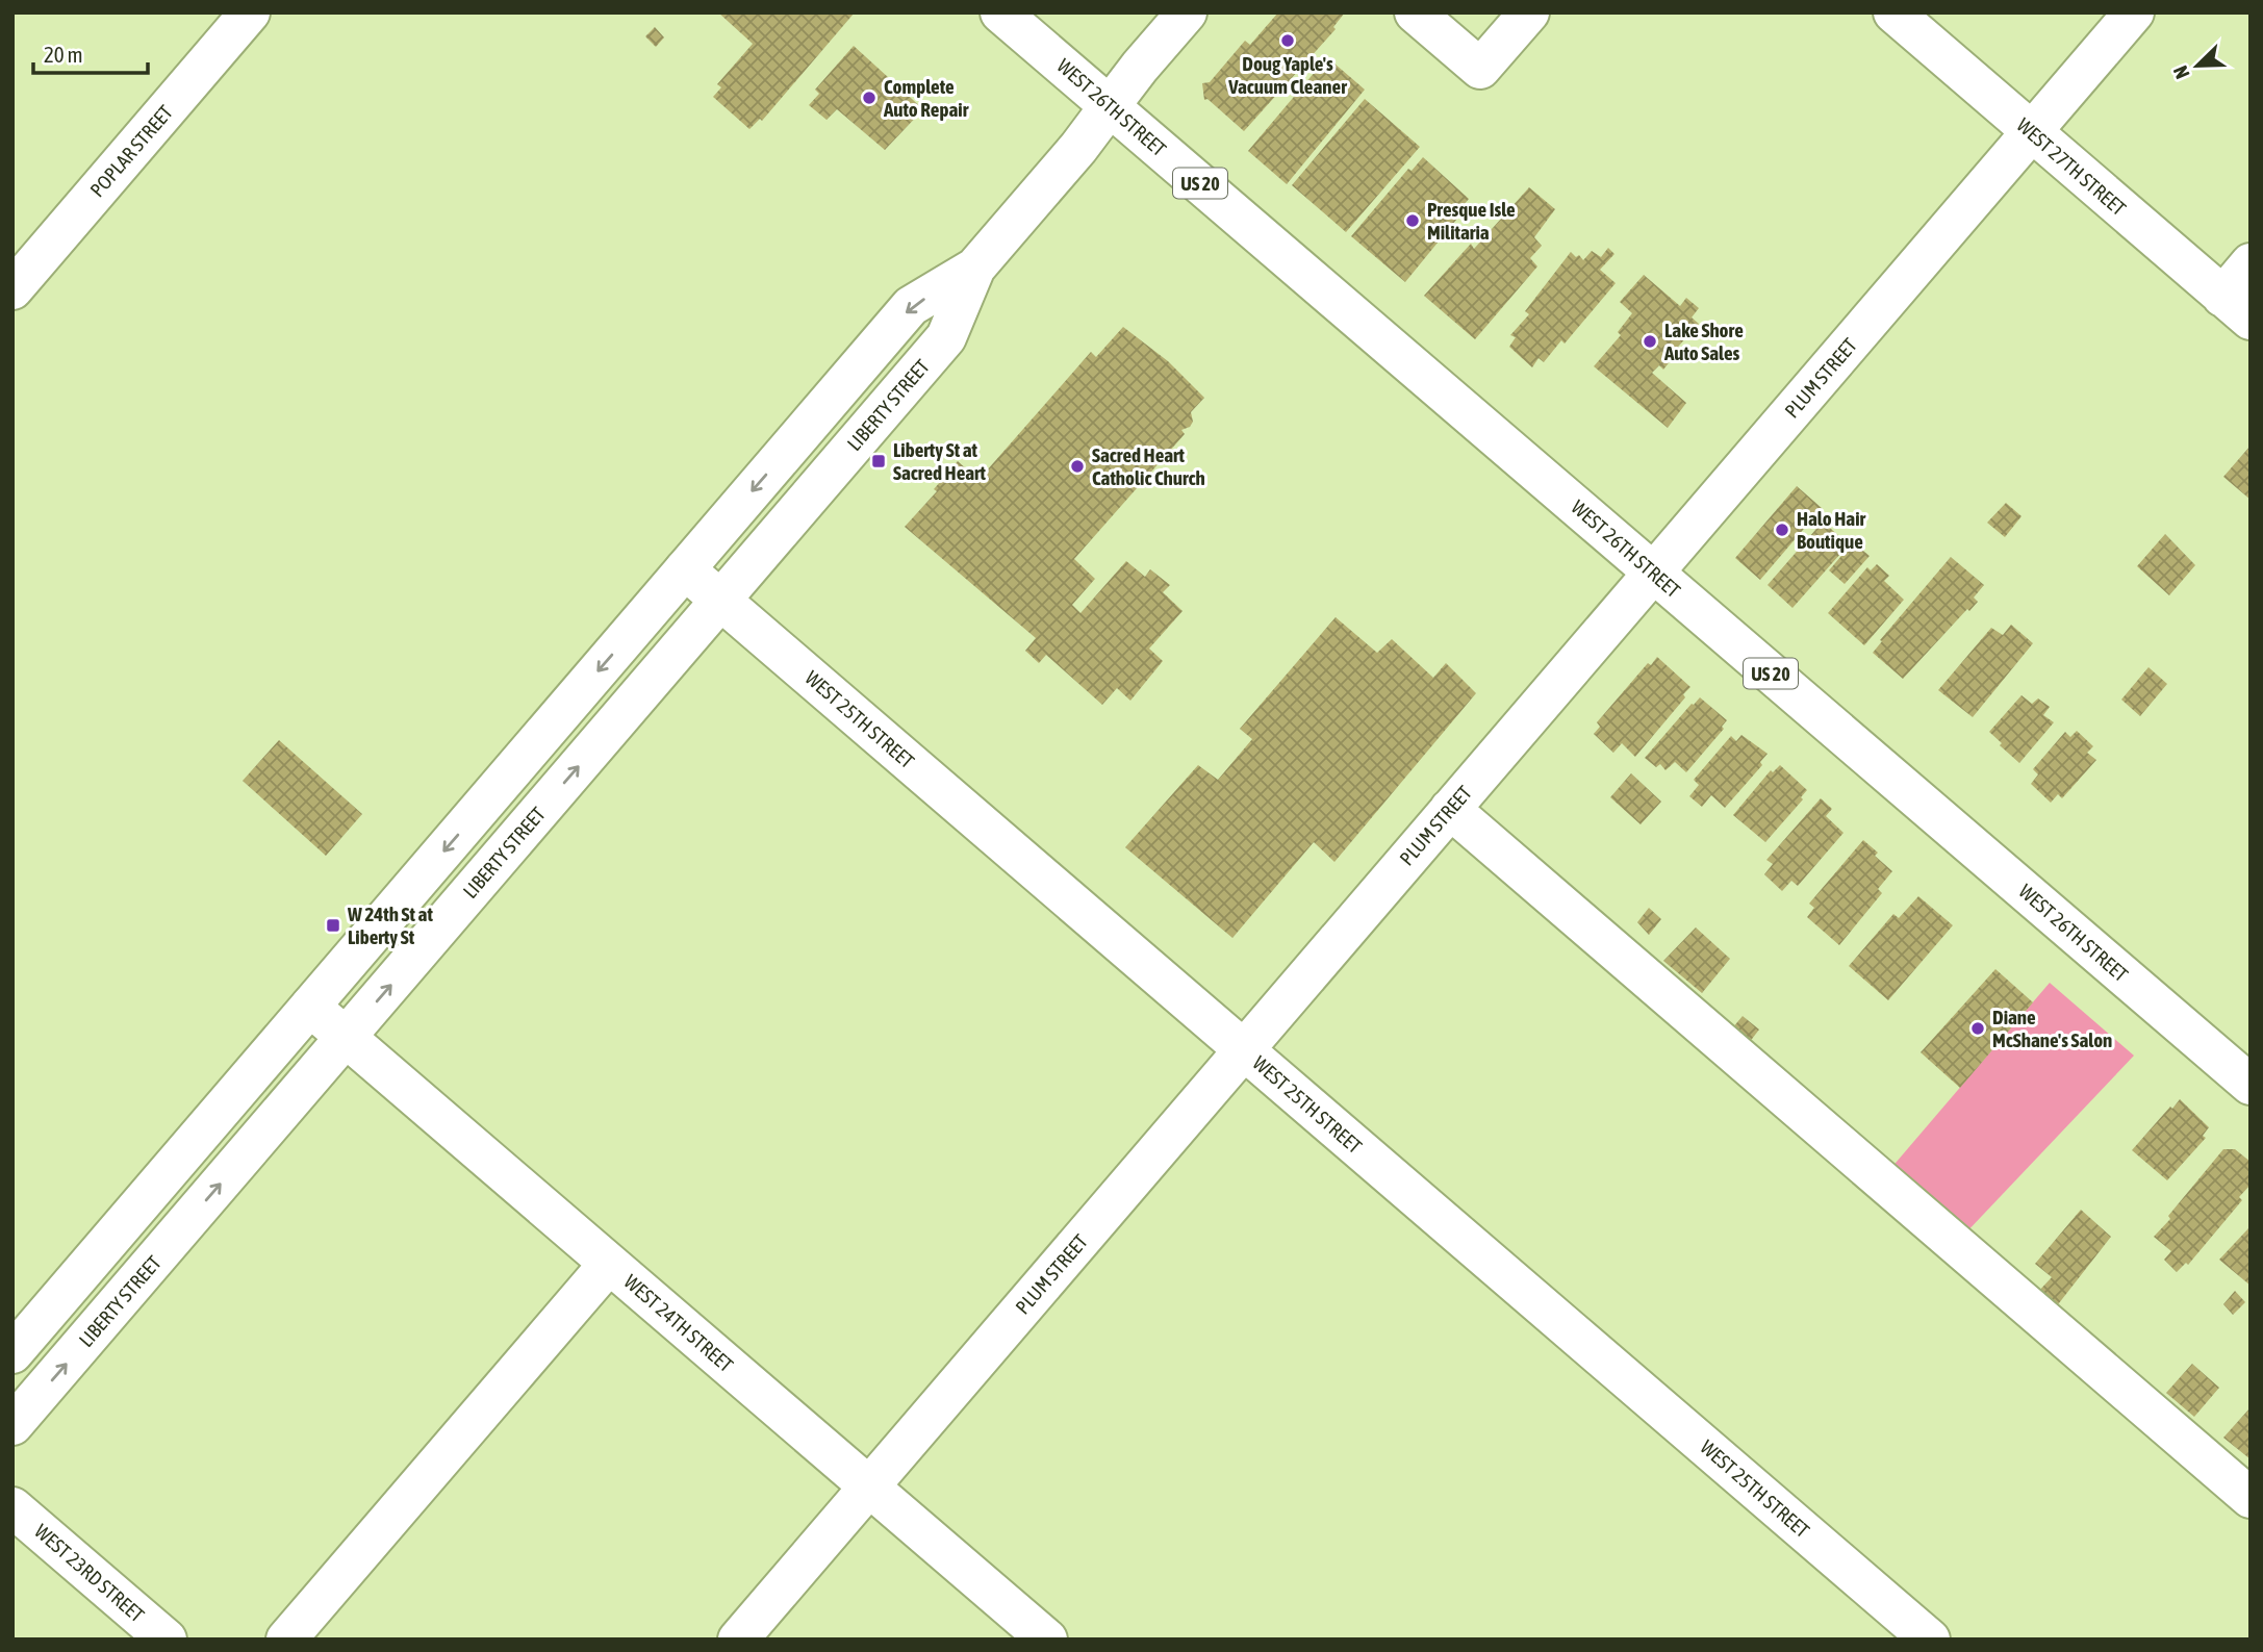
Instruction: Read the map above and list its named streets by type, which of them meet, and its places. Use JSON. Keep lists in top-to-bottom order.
{
  "streets": {
    "street": [
      "WEST 26TH STREET",
      "POPLAR STREET",
      "WEST 27TH STREET",
      "US 20",
      "PLUM STREET",
      "LIBERTY STREET",
      "WEST 25TH STREET",
      "WEST 24TH STREET",
      "WEST 23RD STREET"
    ]
  },
  "crossings": [
    ["WEST 26TH STREET", "PLUM STREET"],
    ["WEST 26TH STREET", "LIBERTY STREET"],
    ["WEST 27TH STREET", "PLUM STREET"],
    ["PLUM STREET", "WEST 25TH STREET"],
    ["PLUM STREET", "WEST 24TH STREET"],
    ["LIBERTY STREET", "WEST 25TH STREET"],
    ["LIBERTY STREET", "WEST 24TH STREET"]
  ],
  "places": {
    "other": [
      "Doug Yaple's Vacuum Cleaner",
      "Complete Auto Repair",
      "Presque Isle Militaria",
      "Lake Shore Auto Sales",
      "Sacred Heart Catholic Church",
      "Halo Hair Boutique",
      "Diane McShane's Salon"
    ],
    "transit": ["Liberty St at Sacred Heart", "W 24th St at Liberty St"]
  },
  "scale_bar": "20 m",
  "north": "bottom left"
}
